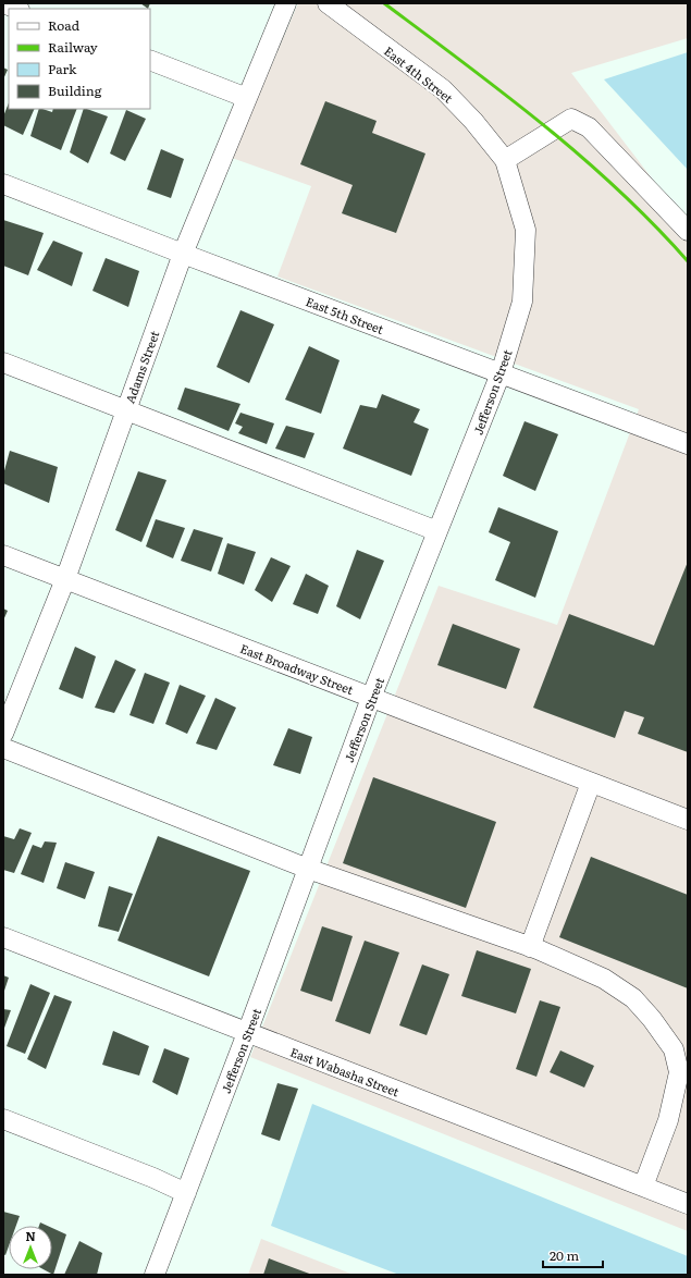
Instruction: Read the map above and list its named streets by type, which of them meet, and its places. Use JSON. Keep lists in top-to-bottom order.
{
  "streets": {
    "street": [
      "East 4th Street",
      "East 5th Street",
      "Adams Street",
      "Jefferson Street",
      "East Broadway Street",
      "East Wabasha Street"
    ]
  },
  "crossings": [
    ["East 4th Street", "Jefferson Street"],
    ["East 5th Street", "Adams Street"],
    ["East 5th Street", "Jefferson Street"],
    ["Adams Street", "East Broadway Street"],
    ["Jefferson Street", "East Broadway Street"],
    ["Jefferson Street", "East Wabasha Street"]
  ],
  "legend": [
    "Road",
    "Railway",
    "Park",
    "Building"
  ],
  "scale_bar": "20 m",
  "north": "top"
}
